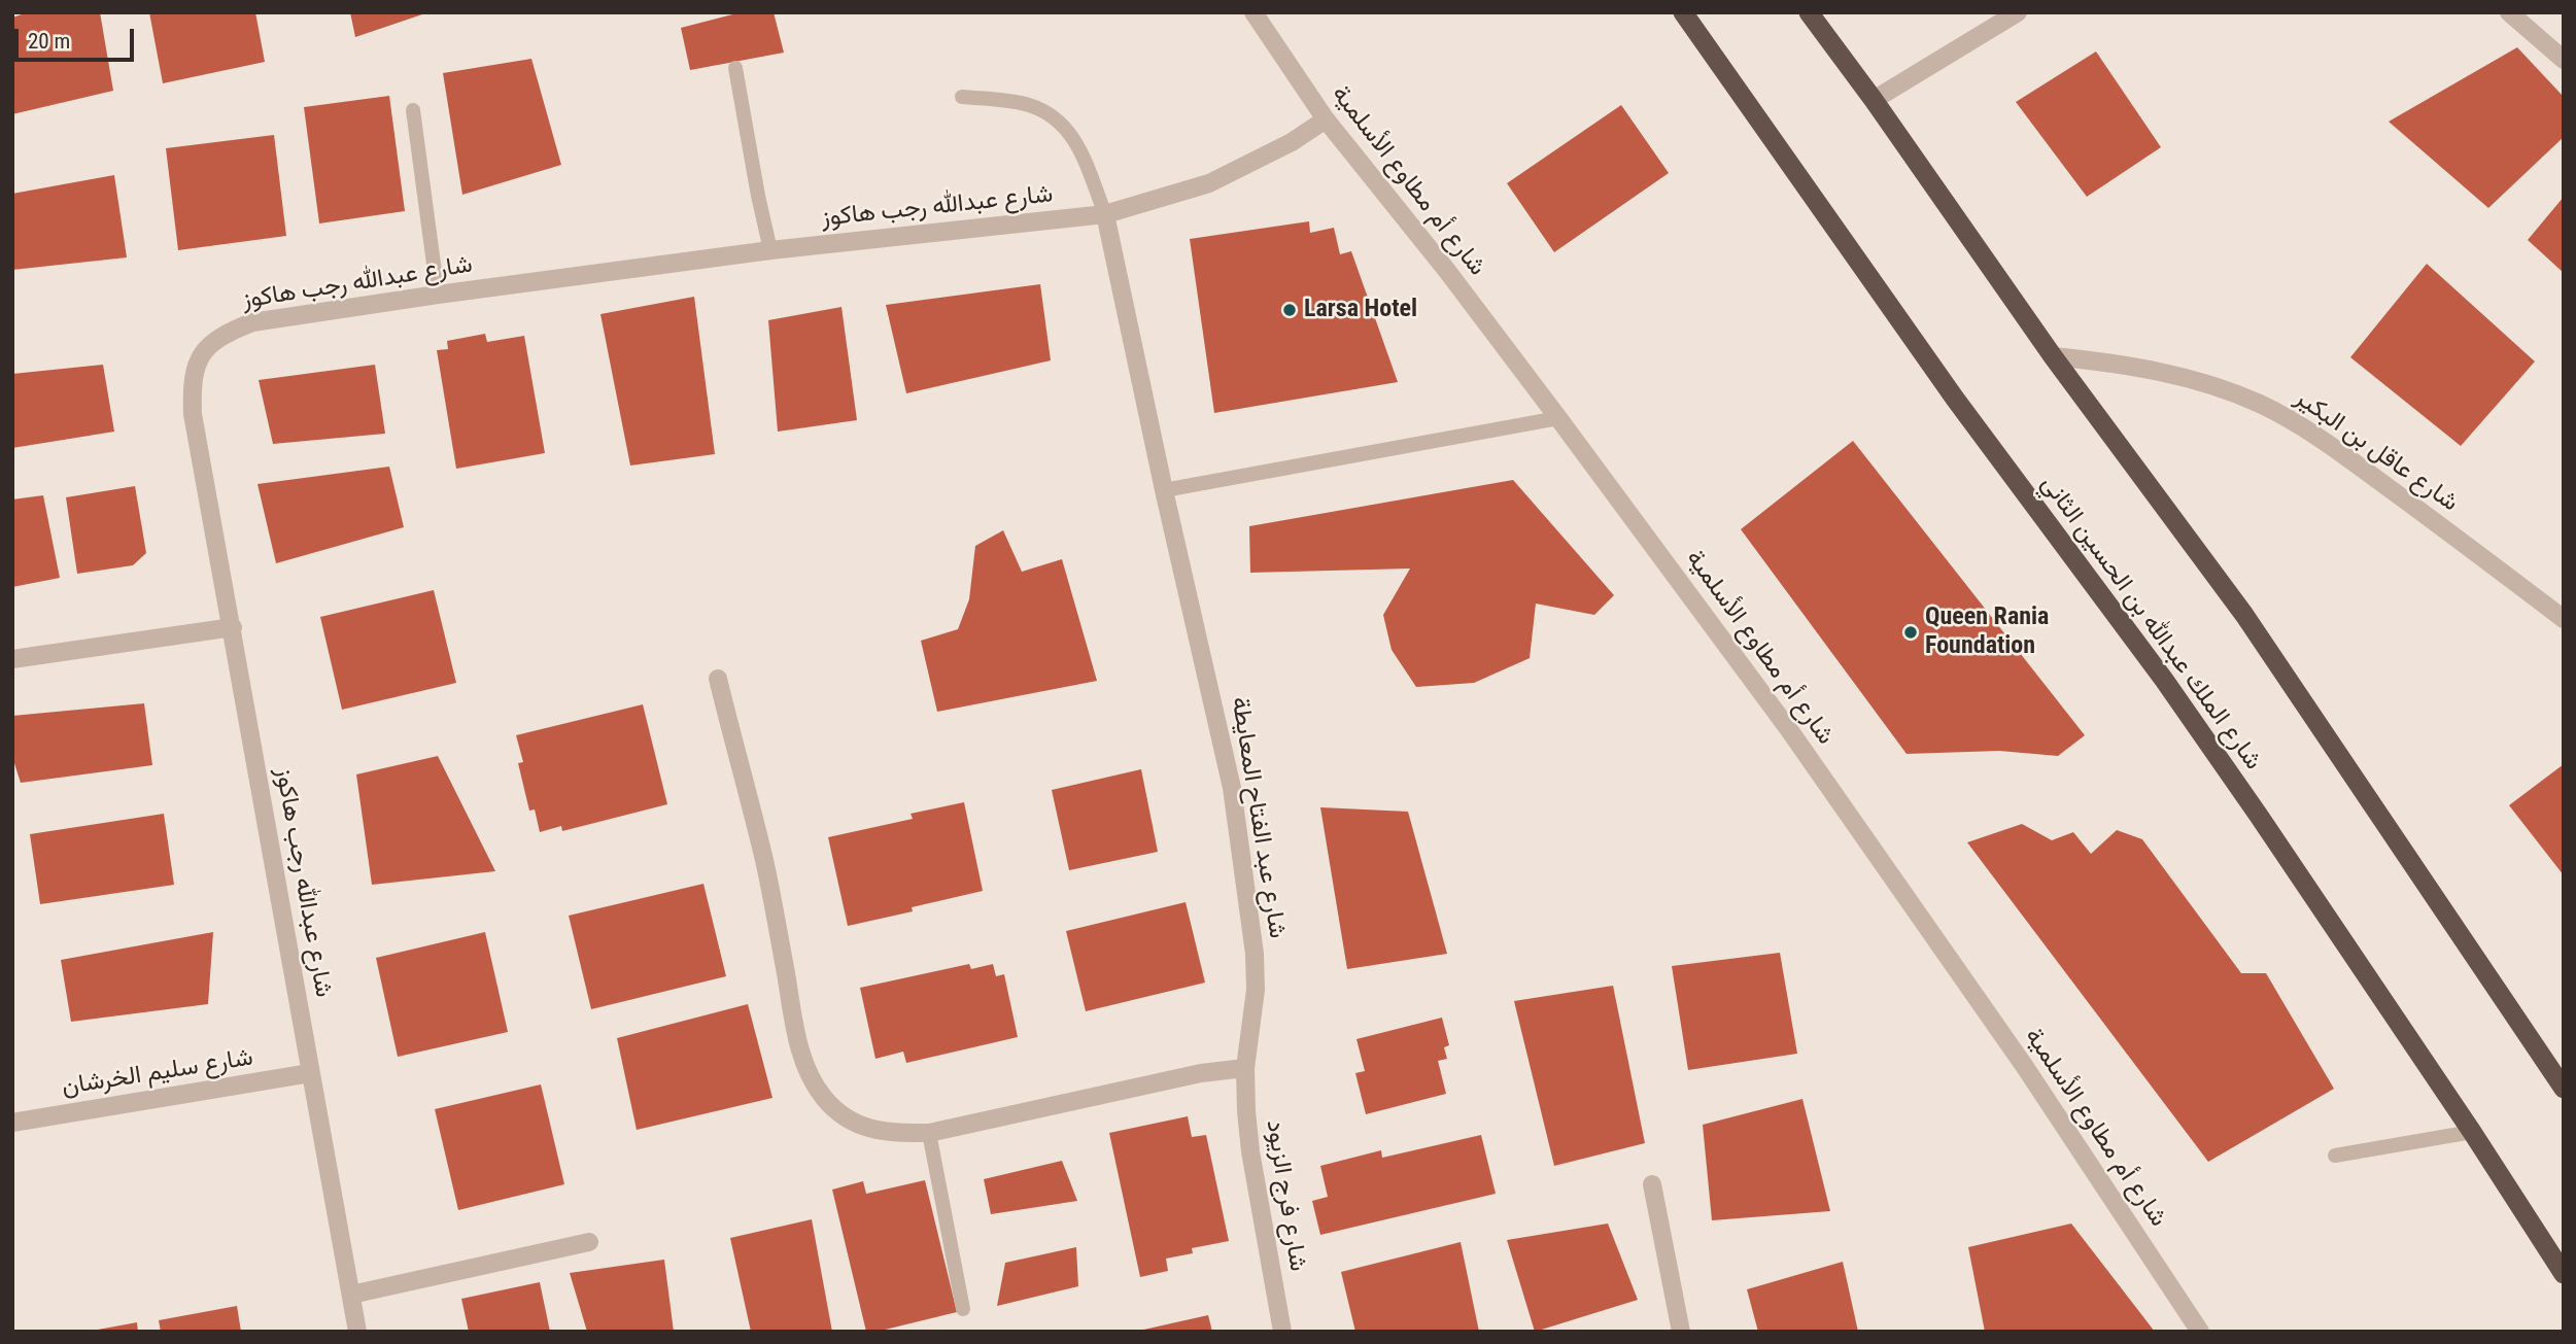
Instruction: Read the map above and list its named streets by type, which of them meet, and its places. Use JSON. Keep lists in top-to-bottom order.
{
  "streets": {
    "highway": ["شارع الملك عبدالله بن الحسين الثاني"],
    "street": [
      "شارع أم مطاوع الأسلمية",
      "شارع عبدالله رجب هاكوز",
      "شارع عاقل بن البكير",
      "شارع عبد الفتاح المعايطة",
      "شارع سليم الخرشان",
      "شارع فرج الزيود"
    ]
  },
  "crossings": [
    ["شارع أم مطاوع الأسلمية", "شارع عبدالله رجب هاكوز"],
    ["شارع عبدالله رجب هاكوز", "شارع عبد الفتاح المعايطة"],
    ["شارع عبدالله رجب هاكوز", "شارع سليم الخرشان"],
    ["شارع عبد الفتاح المعايطة", "شارع فرج الزيود"]
  ],
  "places": ["Larsa Hotel", "Queen Rania Foundation"],
  "scale_bar": "20 m"
}
